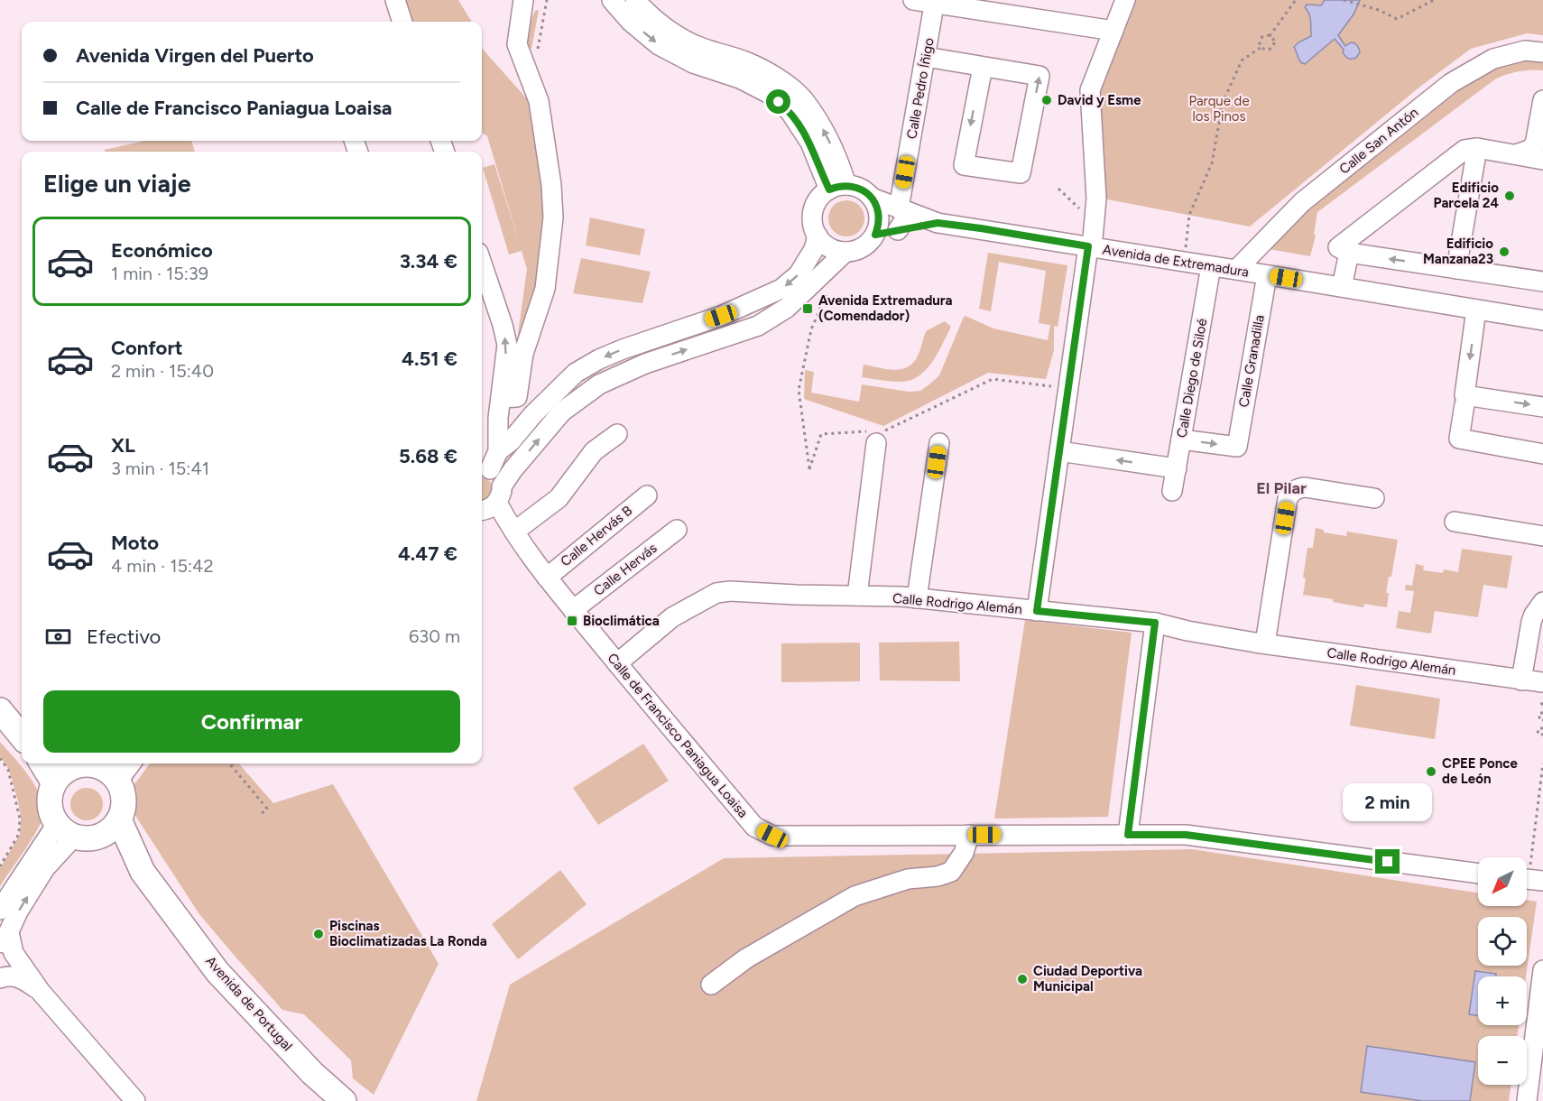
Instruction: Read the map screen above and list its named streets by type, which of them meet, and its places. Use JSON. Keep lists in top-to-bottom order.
{
  "streets": {
    "main road": ["Avenida de Portugal"],
    "street": [
      "Calle Pedro Íñigo",
      "Calle San Antón",
      "Avenida de Extremadura",
      "Calle Granadilla",
      "Calle Diego de Siloé",
      "Calle Hervás B",
      "Calle Hervás",
      "Calle Rodrigo Alemán",
      "Calle de Francisco Paniagua Loaisa"
    ]
  },
  "crossings": [
    ["Calle San Antón", "Avenida de Extremadura"],
    ["Avenida de Extremadura", "Calle Granadilla"],
    ["Avenida de Extremadura", "Calle Diego de Siloé"],
    ["Calle Granadilla", "Calle Diego de Siloé"],
    ["Calle Hervás B", "Calle de Francisco Paniagua Loaisa"],
    ["Calle Hervás", "Calle de Francisco Paniagua Loaisa"],
    ["Calle Rodrigo Alemán", "Calle de Francisco Paniagua Loaisa"]
  ],
  "one_way": ["Calle Granadilla"],
  "districts": ["El Pilar"],
  "parks": ["Parque de los Pinos"],
  "places": {
    "other": [
      "David y Esme",
      "Edificio Parcela 24",
      "Edificio Manzana23",
      "CPEE Ponce de León",
      "Piscinas Bioclimatizadas La Ronda",
      "Ciudad Deportiva Municipal"
    ],
    "transit": ["Avenida Extremadura (Comendador)", "Bioclimática"]
  },
  "north": "bottom left",
  "page": {
    "banner": ["Avenida Virgen del Puerto", "Calle de Francisco Paniagua Loaisa"],
    "heading": "Elige un viaje",
    "list": [
      {
        "name": "Económico",
        "note": "1 min · 15:39",
        "value": "3.34 €"
      },
      {
        "name": "Confort",
        "note": "2 min · 15:40",
        "value": "4.51 €"
      },
      {
        "name": "XL",
        "note": "3 min · 15:41",
        "value": "5.68 €"
      },
      {
        "name": "Moto",
        "note": "4 min · 15:42",
        "value": "4.47 €"
      }
    ],
    "pay": ["Efectivo", "630 m"],
    "buttons": "Confirmar",
    "bubble": "2 min",
    "map_buttons": ["+", "−"]
  }
}
